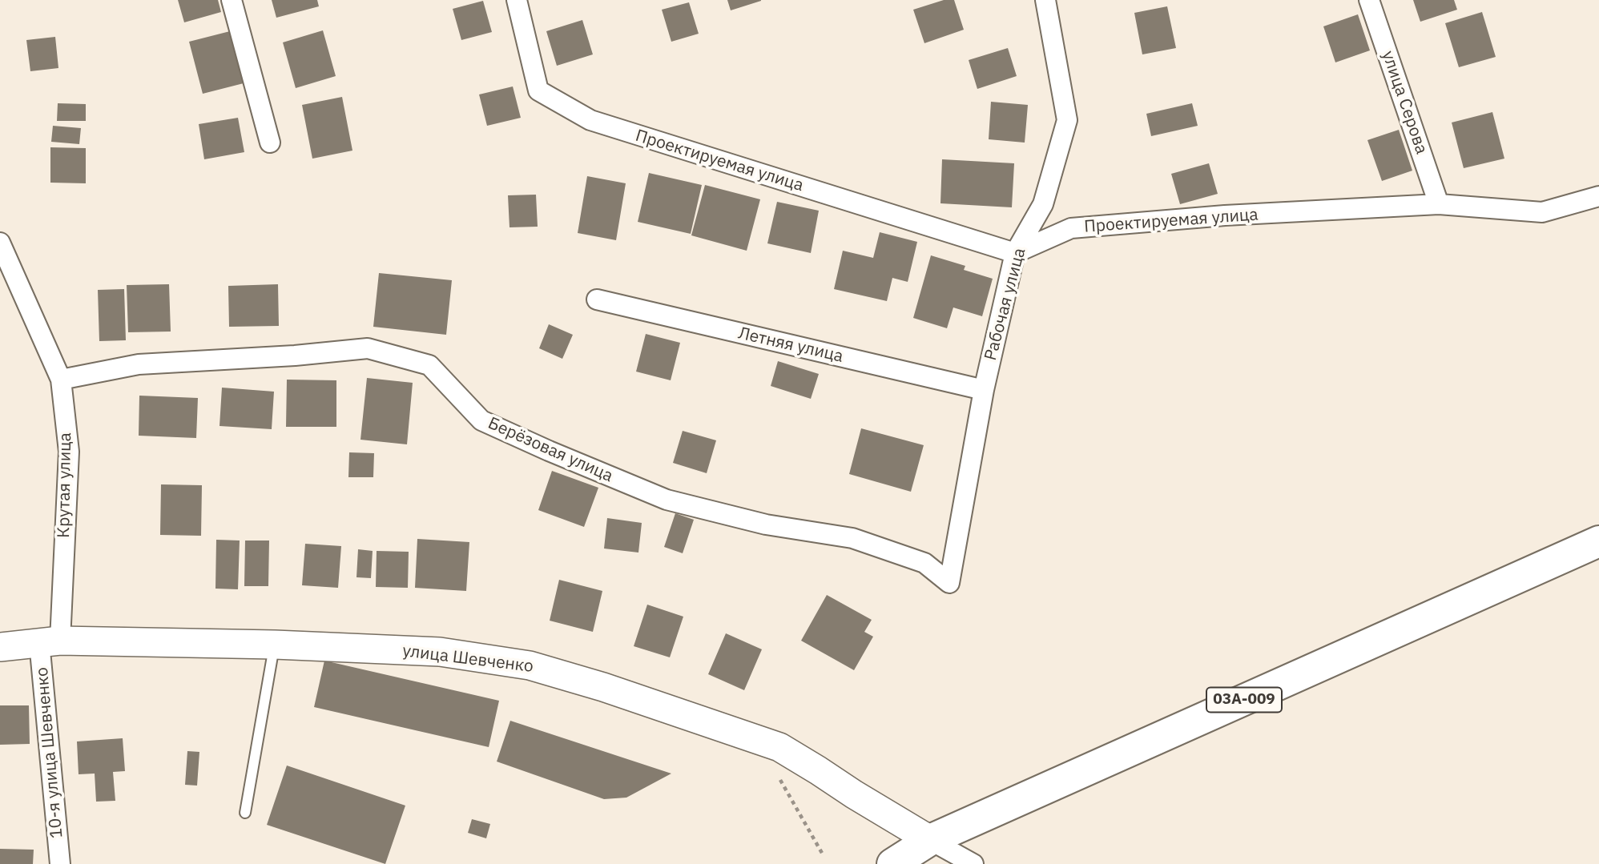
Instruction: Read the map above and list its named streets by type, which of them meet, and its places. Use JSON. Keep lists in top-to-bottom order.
{
  "streets": {
    "main road": ["улица Шевченко", "03А-009"],
    "street": [
      "улица Серова",
      "Проектируемая улица",
      "Рабочая улица",
      "Летняя улица",
      "Берёзовая улица",
      "Крутая улица",
      "10-я улица Шевченко"
    ]
  },
  "crossings": [
    ["улица Серова", "Проектируемая улица"],
    ["Проектируемая улица", "Рабочая улица"],
    ["Рабочая улица", "Летняя улица"],
    ["Рабочая улица", "Берёзовая улица"],
    ["Берёзовая улица", "Крутая улица"],
    ["Крутая улица", "улица Шевченко"],
    ["Крутая улица", "10-я улица Шевченко"],
    ["улица Шевченко", "03А-009"],
    ["улица Шевченко", "10-я улица Шевченко"]
  ]
}
